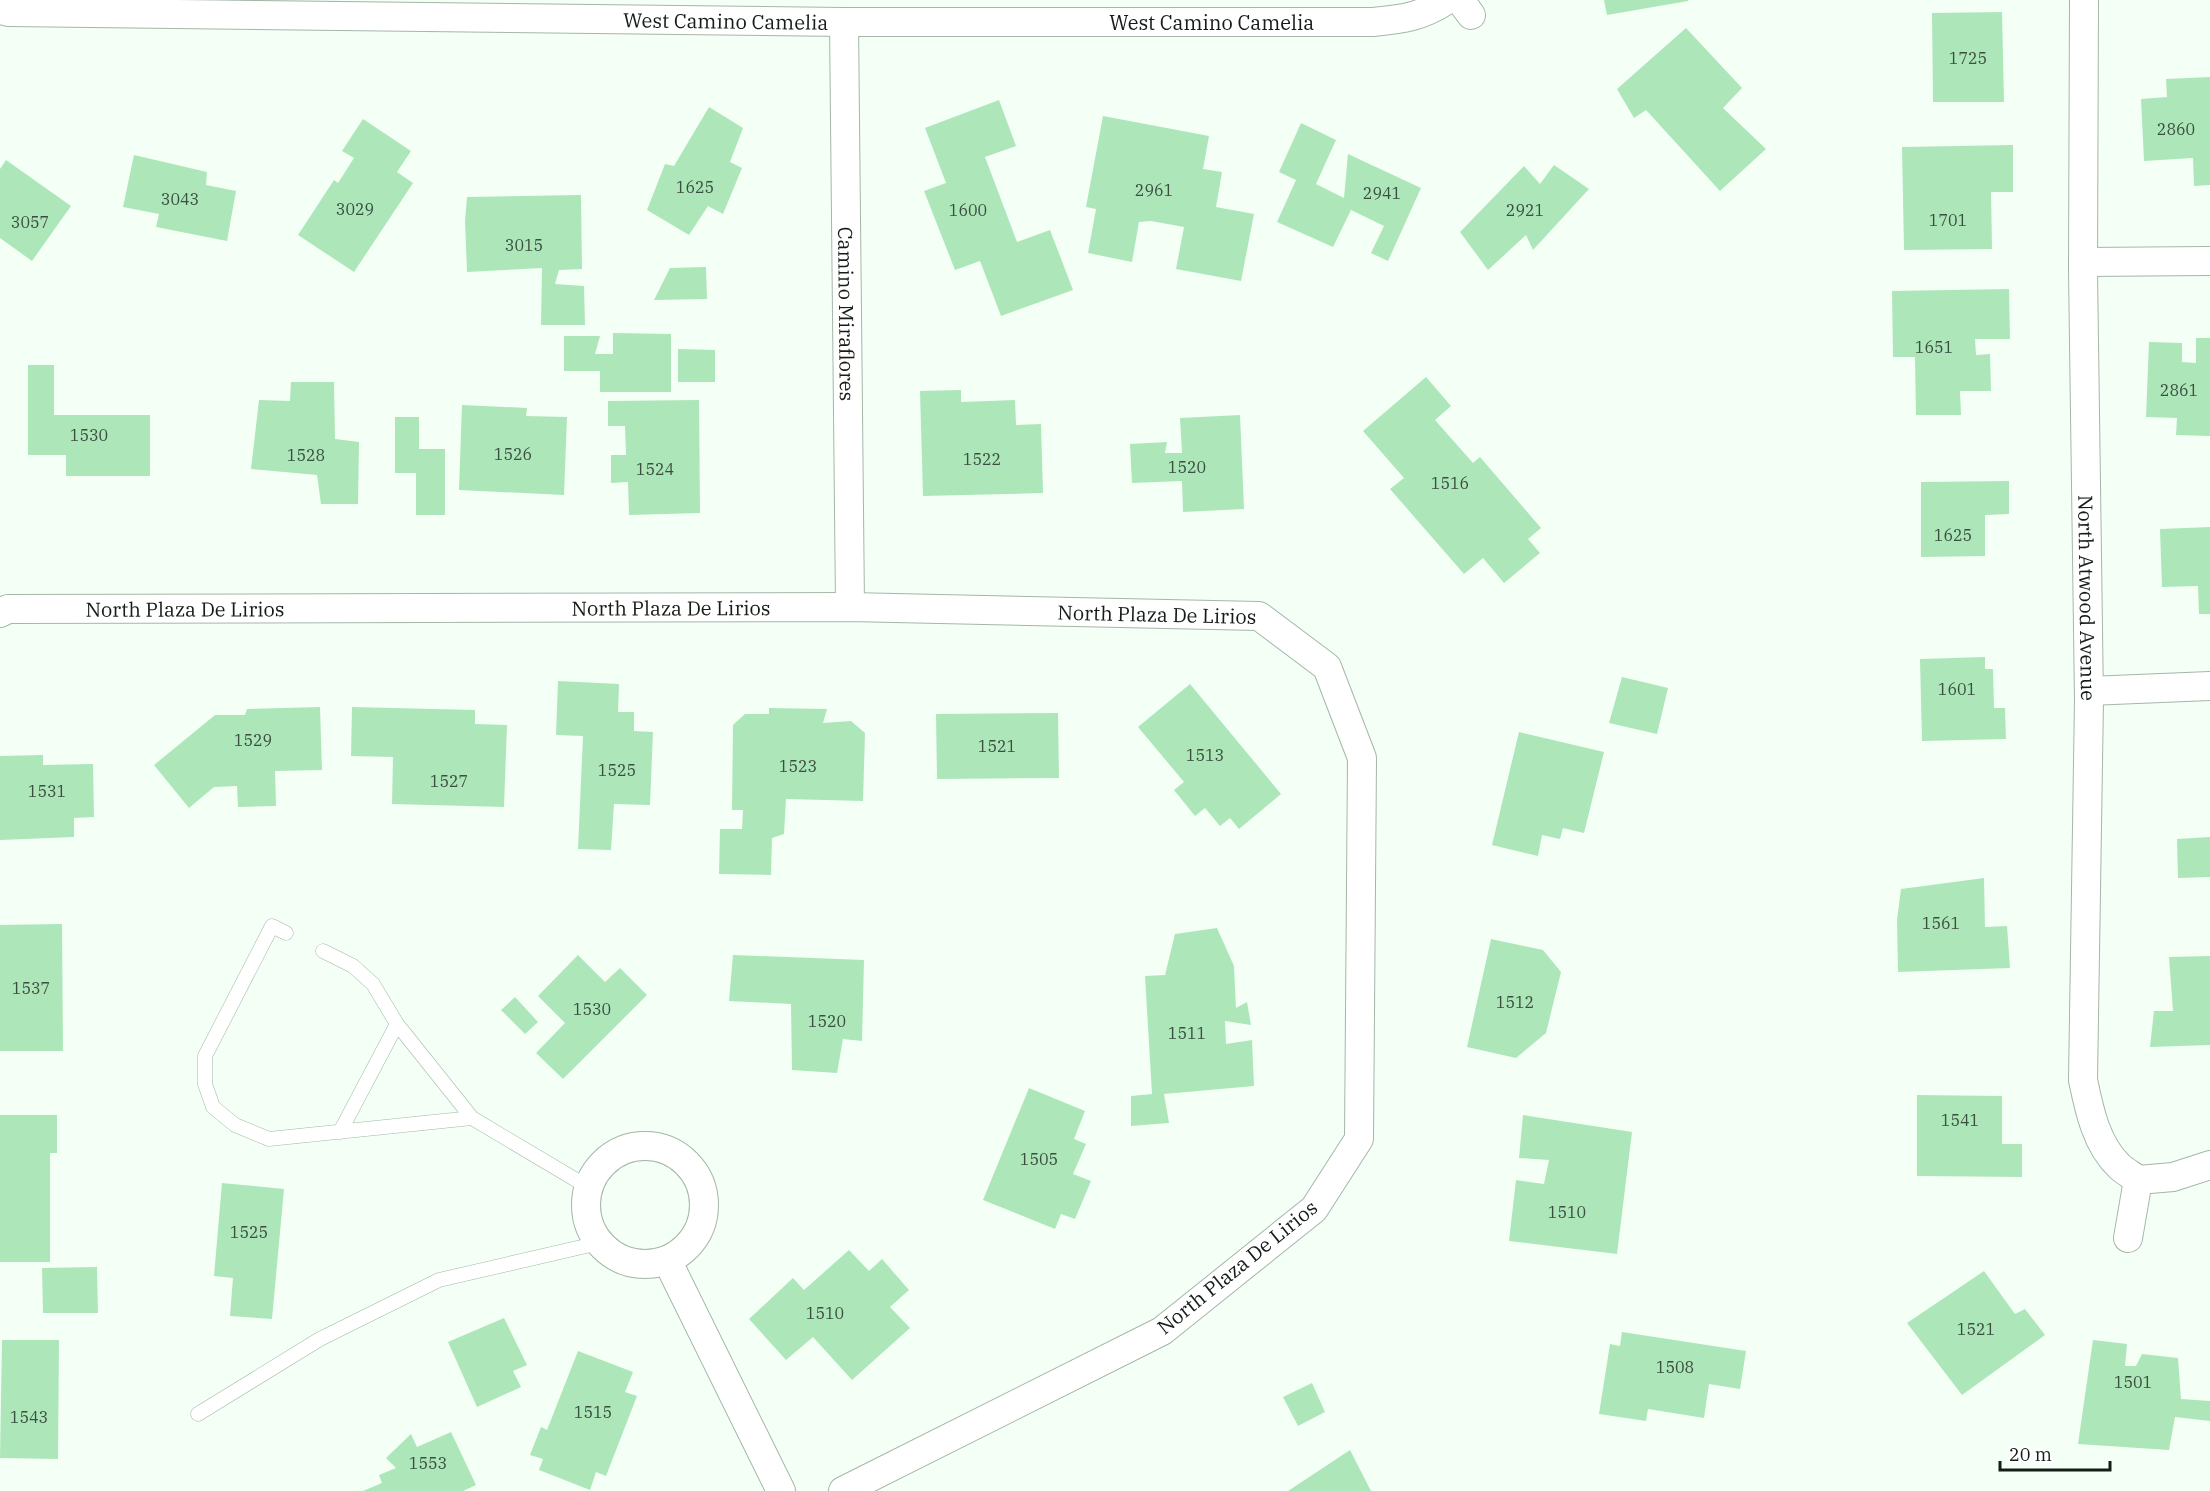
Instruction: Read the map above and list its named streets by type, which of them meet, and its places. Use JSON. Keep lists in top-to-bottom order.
{
  "streets": {
    "street": [
      "West Camino Camelia",
      "Camino Miraflores",
      "North Atwood Avenue",
      "North Plaza De Lirios"
    ]
  },
  "crossings": [
    ["West Camino Camelia", "Camino Miraflores"],
    ["Camino Miraflores", "North Plaza De Lirios"]
  ],
  "house_numbers": [
    "1725",
    "2860",
    "1625",
    "2961",
    "2941",
    "3043",
    "3029",
    "1600",
    "2921",
    "1701",
    "3057",
    "3015",
    "1651",
    "2861",
    "1530",
    "1526",
    "1528",
    "1522",
    "1520",
    "1524",
    "1516",
    "1625",
    "1601",
    "1529",
    "1521",
    "1513",
    "1523",
    "1525",
    "1527",
    "1531",
    "1561",
    "1537",
    "1512",
    "1530",
    "1520",
    "1511",
    "1541",
    "1505",
    "1510",
    "1525",
    "1510",
    "1521",
    "1508",
    "1501",
    "1515",
    "1543",
    "1553"
  ],
  "scale_bar": "20 m"
}
